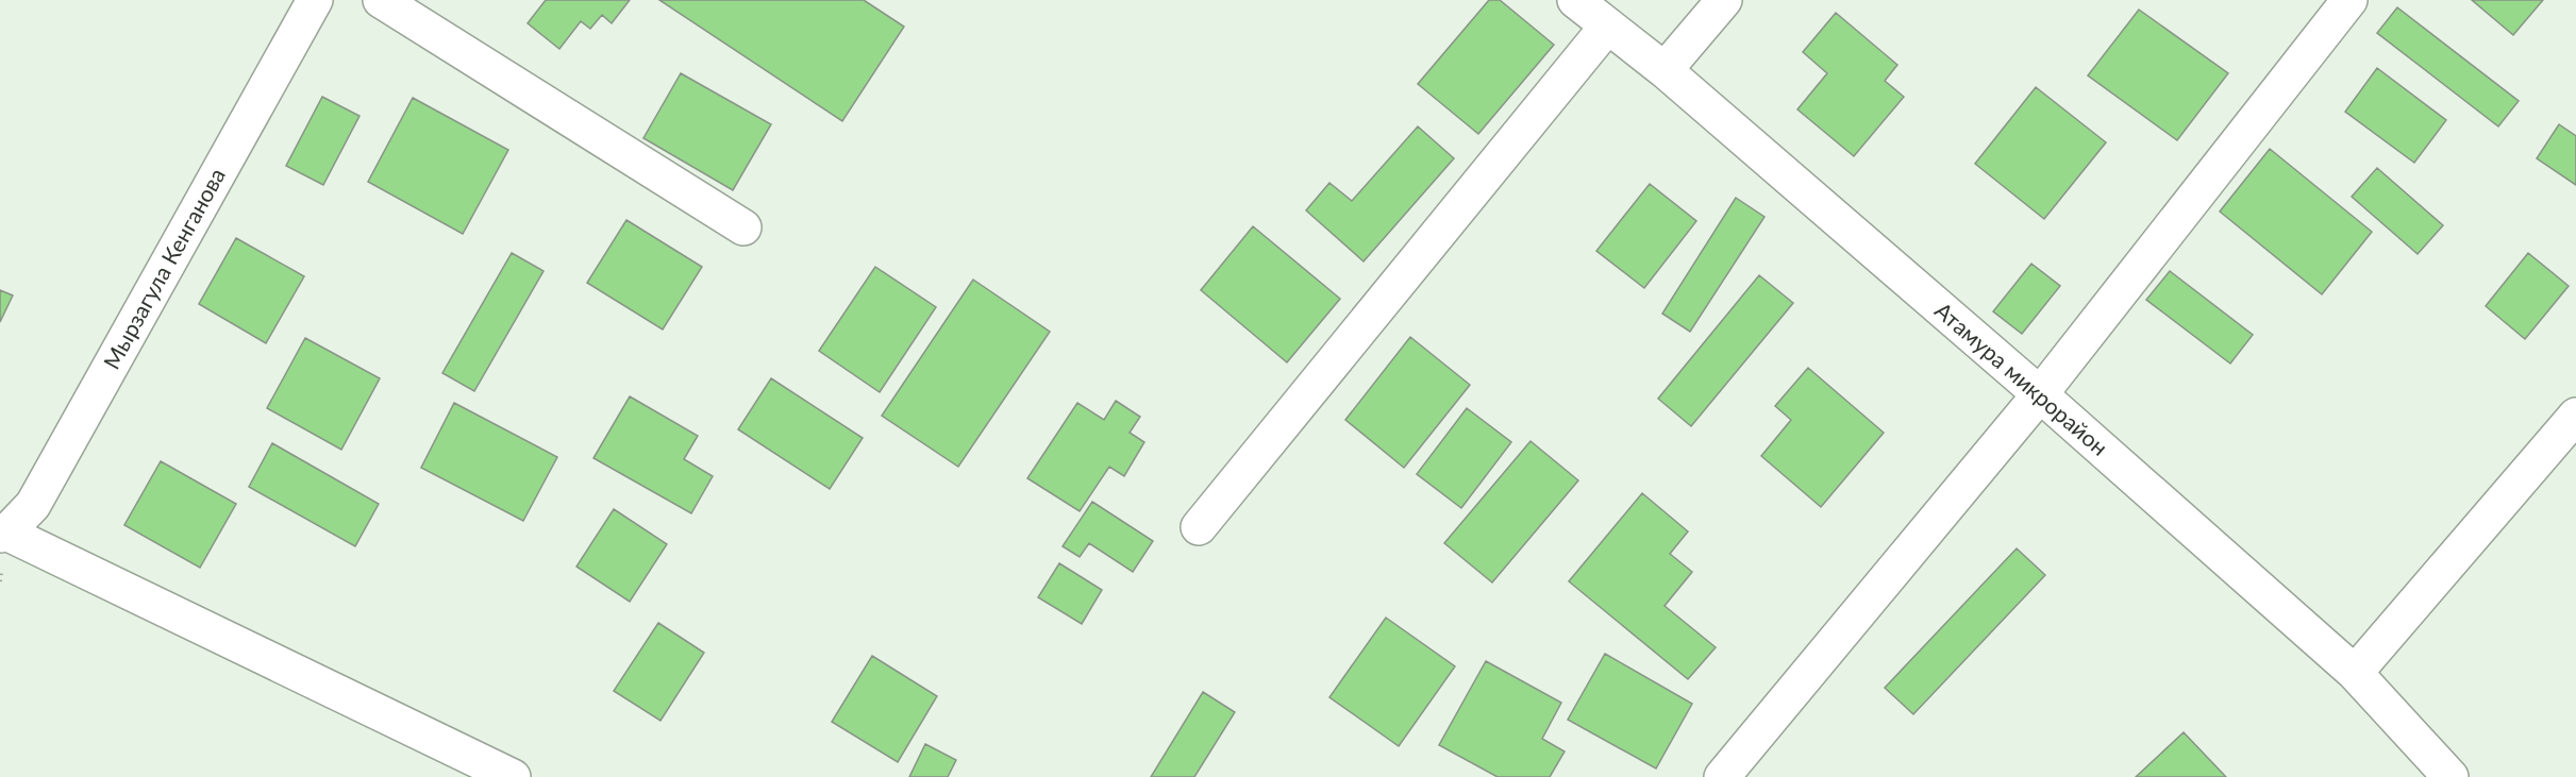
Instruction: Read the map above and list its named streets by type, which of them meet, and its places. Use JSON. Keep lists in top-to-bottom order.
{
  "streets": {
    "street": ["Мырзагула Кенганова", "Атамура микрорайон"]
  }
}
